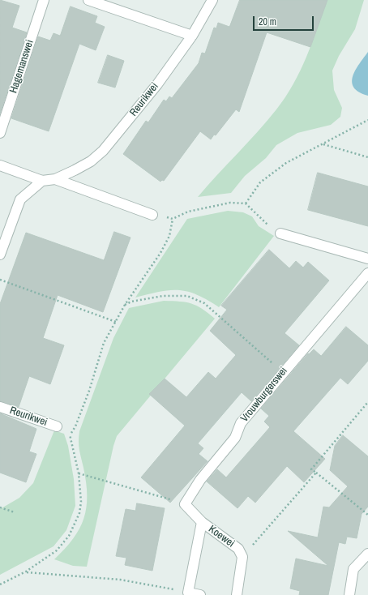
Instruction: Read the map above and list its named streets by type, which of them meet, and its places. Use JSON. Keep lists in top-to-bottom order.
{
  "streets": {
    "street": [
      "Hagemanswei",
      "Reurikwei",
      "Vrouwburgerswei",
      "Koewei"
    ]
  },
  "scale_bar": "20 m"
}
